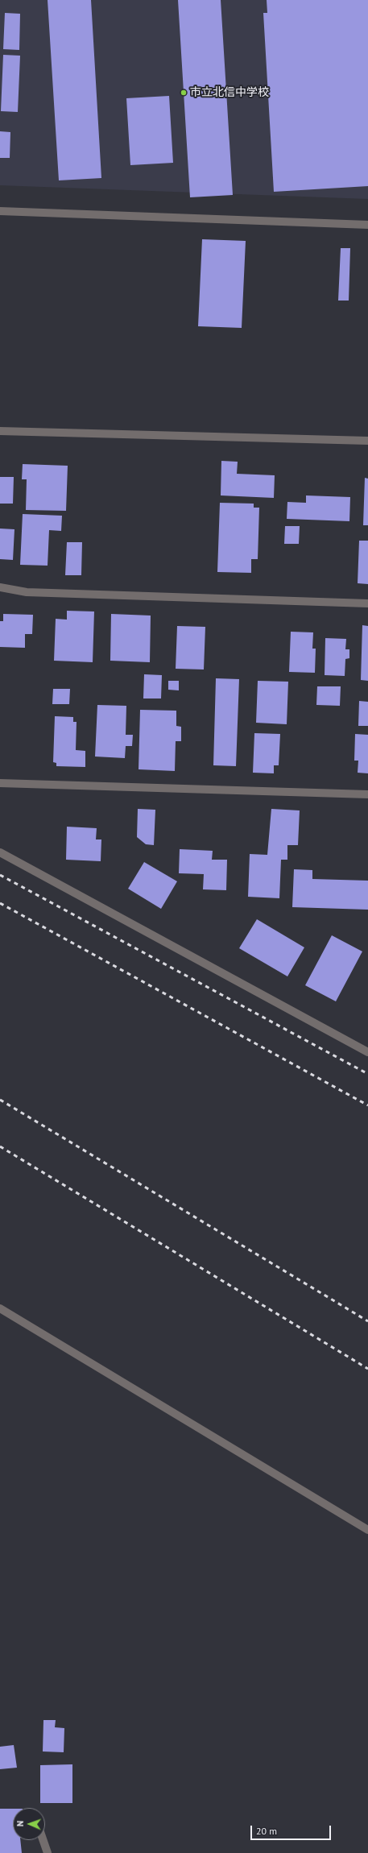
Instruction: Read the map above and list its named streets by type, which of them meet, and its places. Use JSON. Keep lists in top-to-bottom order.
{
  "places": ["市立北信中学校"],
  "scale_bar": "20 m",
  "north": "left"
}
